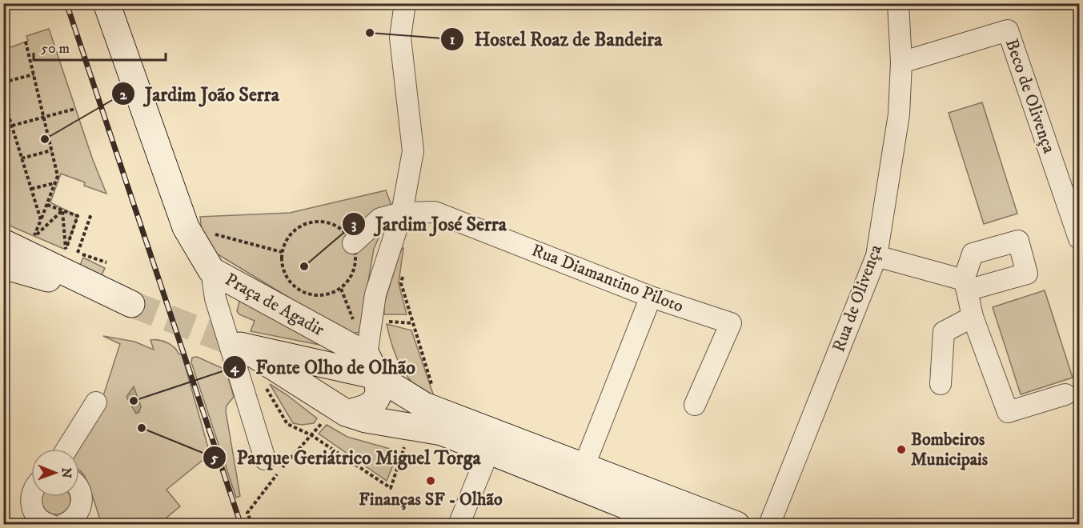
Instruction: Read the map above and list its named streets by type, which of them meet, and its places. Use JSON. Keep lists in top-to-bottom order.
{
  "streets": {
    "main road": ["Praça de Agadir"],
    "street": ["Beco de Olivença", "Rua Diamantino Piloto", "Rua de Olivença"]
  },
  "crossings": [
    ["Beco de Olivença", "Rua de Olivença"]
  ],
  "places": [
    "Hostel Roaz de Bandeira",
    "Jardim João Serra",
    "Jardim José Serra",
    "Fonte Olho de Olhão",
    "Parque Geriátrico Miguel Torga",
    "Bombeiros Municipais",
    "Finanças SF - Olhão"
  ],
  "scale_bar": "50 m",
  "north": "right"
}
